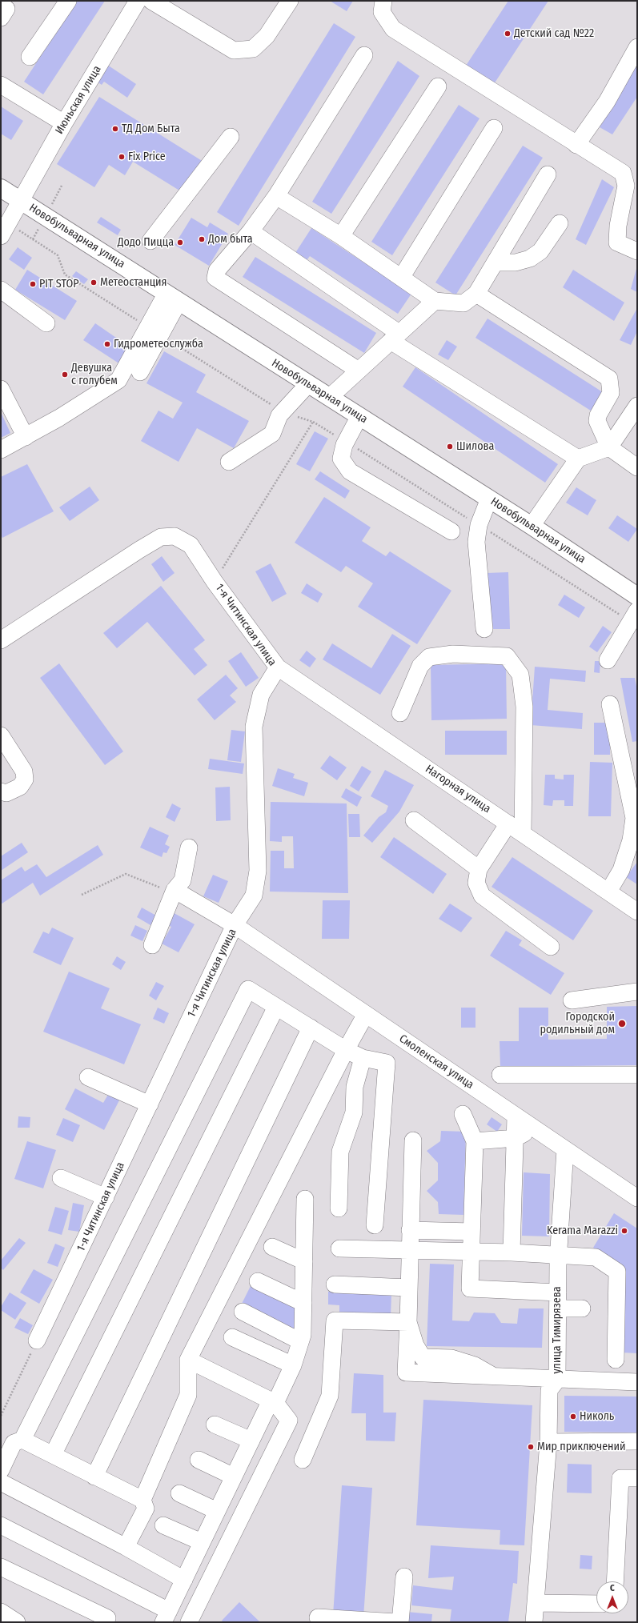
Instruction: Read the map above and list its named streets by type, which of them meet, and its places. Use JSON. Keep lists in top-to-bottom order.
{
  "streets": {
    "main road": ["Новобульварная улица"],
    "street": [
      "Июньская улица",
      "1-я Читинская улица",
      "Нагорная улица",
      "Смоленская улица",
      "улица Тимирязева"
    ]
  },
  "crossings": [
    ["Июньская улица", "Новобульварная улица"],
    ["1-я Читинская улица", "Нагорная улица"],
    ["1-я Читинская улица", "Смоленская улица"],
    ["Смоленская улица", "улица Тимирязева"]
  ],
  "places": [
    "Детский сад №22",
    "ТД Дом Быта",
    "Fix Price",
    "Дом быта",
    "Додо Пицца",
    "Метеостанция",
    "PIT STOP",
    "Гидрометеослужба",
    "Девушка с голубем",
    "Шилова",
    "Городской родильный дом",
    "Kerama Marazzi",
    "Николь",
    "Мир приключений"
  ],
  "north": "top"
}
